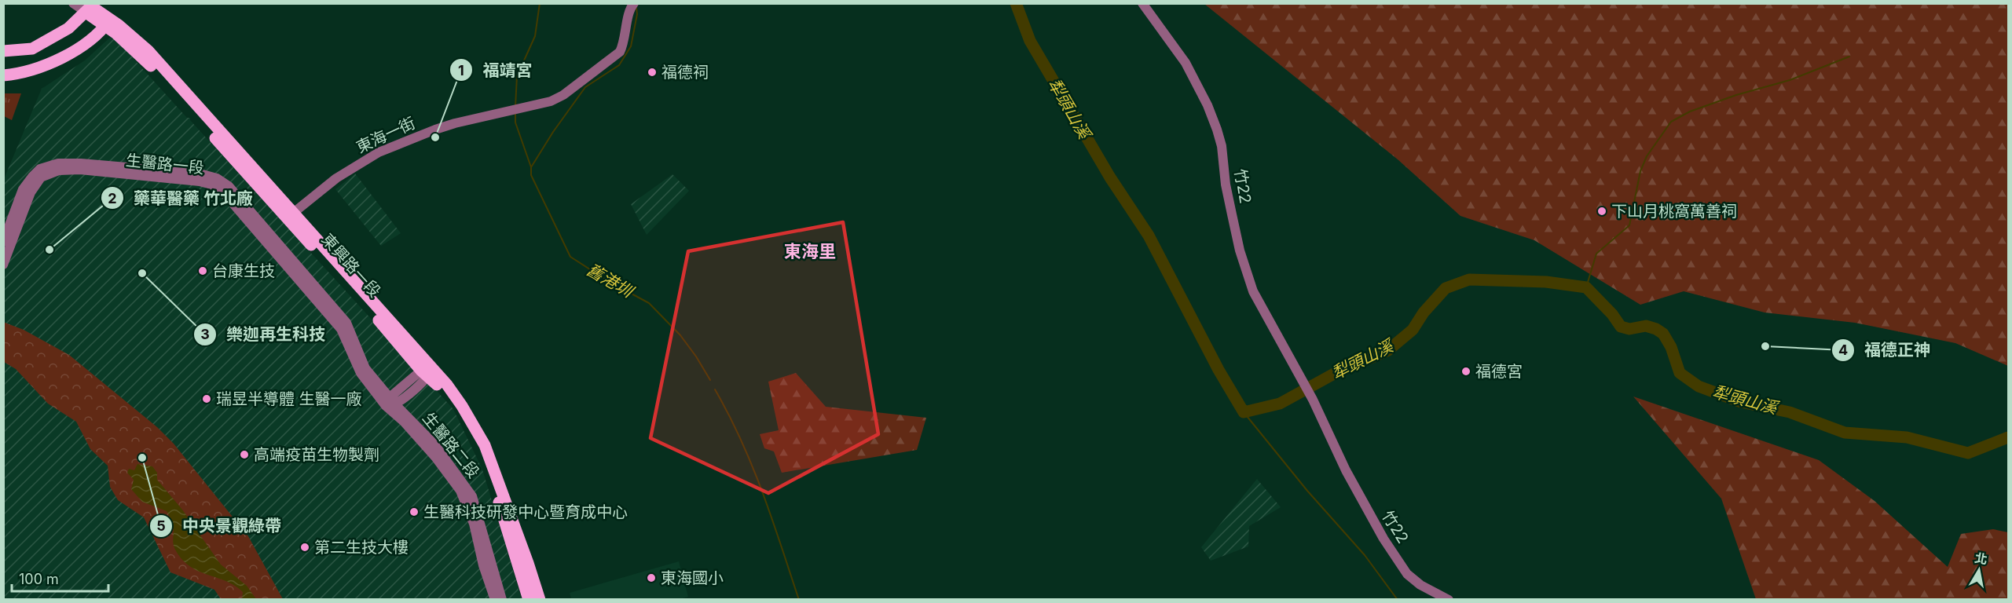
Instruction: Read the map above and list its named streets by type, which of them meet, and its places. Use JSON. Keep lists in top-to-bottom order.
{
  "streets": {
    "main road": ["東興路一段"],
    "street": [
      "東海一街",
      "生醫路一段",
      "竹22",
      "生醫路二段"
    ]
  },
  "crossings": [
    ["東海一街", "東興路一段"],
    ["生醫路一段", "生醫路二段"]
  ],
  "districts": ["東海里"],
  "water": ["犁頭山溪", "舊港圳"],
  "places": [
    "福德祠",
    "福靖宮",
    "下山月桃窩萬善祠",
    "藥華醫藥 竹北廠",
    "台康生技",
    "樂迦再生科技",
    "福德正神",
    "福德宮",
    "瑞昱半導體 生醫一廠",
    "高端疫苗生物製劑",
    "中央景觀綠帶",
    "生醫科技研發中心暨育成中心",
    "第二生技大樓",
    "東海國小"
  ],
  "scale_bar": "100 m",
  "north": "top"
}
